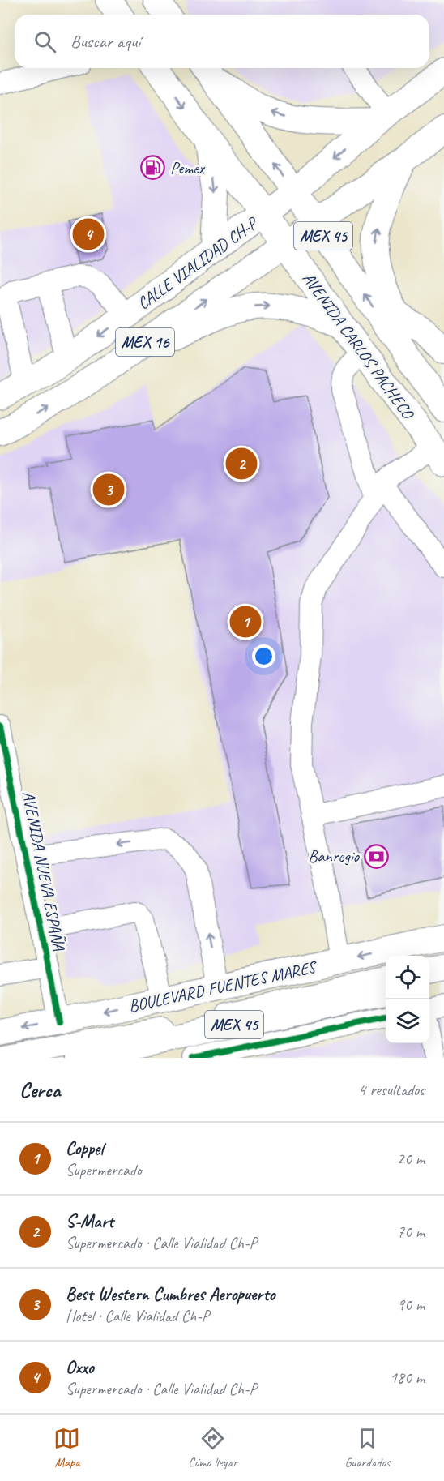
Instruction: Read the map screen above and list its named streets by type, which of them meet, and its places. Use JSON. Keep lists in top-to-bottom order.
{
  "streets": {
    "main road": [
      "MEX 45",
      "CALLE VIALIDAD CH-P",
      "MEX 16",
      "AVENIDA CARLOS PACHECO",
      "AVENIDA NUEVA ESPAÑA",
      "BOULEVARD FUENTES MARES"
    ]
  },
  "crossings": [
    ["MEX 45", "AVENIDA NUEVA ESPAÑA"],
    ["CALLE VIALIDAD CH-P", "AVENIDA CARLOS PACHECO"],
    ["AVENIDA NUEVA ESPAÑA", "BOULEVARD FUENTES MARES"]
  ],
  "places": {
    "fuel station": ["Pemex"],
    "bank": ["Banregio"]
  },
  "page": {
    "search": "Buscar aquí",
    "pins": [
      "4",
      "2",
      "3",
      "1"
    ],
    "heading": ["Cerca", "4 resultados"],
    "list": [
      {
        "mark": "1",
        "name": "Coppel",
        "note": "Supermercado",
        "value": "20 m"
      },
      {
        "mark": "2",
        "name": "S-Mart",
        "note": "Supermercado · Calle Vialidad Ch-P",
        "value": "70 m"
      },
      {
        "mark": "3",
        "name": "Best Western Cumbres Aeropuerto",
        "note": "Hotel · Calle Vialidad Ch-P",
        "value": "90 m"
      },
      {
        "mark": "4",
        "name": "Oxxo",
        "note": "Supermercado · Calle Vialidad Ch-P",
        "value": "180 m"
      }
    ],
    "nav": ["Mapa", "Cómo llegar", "Guardados"]
  }
}
